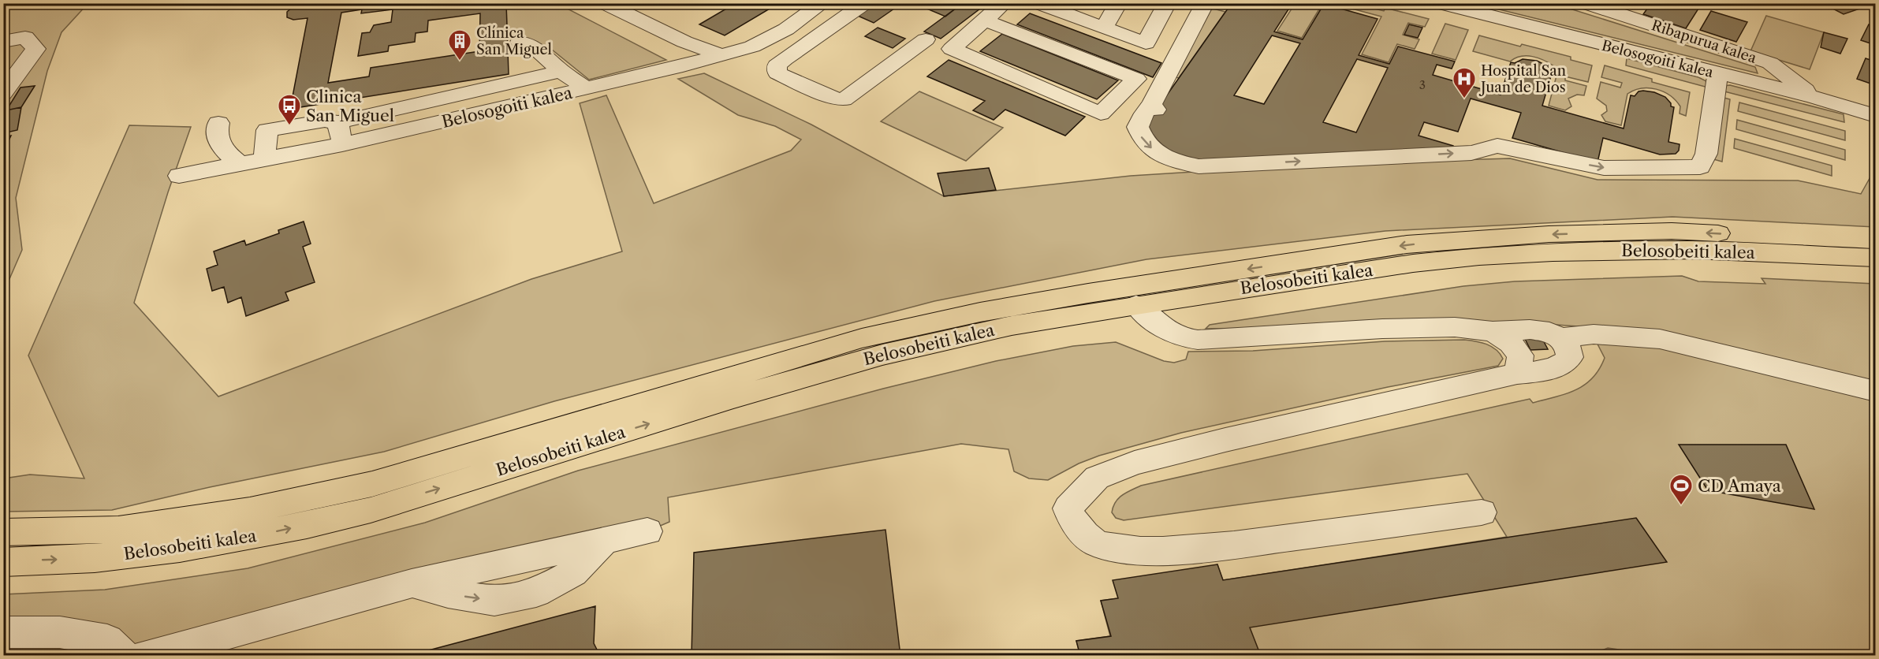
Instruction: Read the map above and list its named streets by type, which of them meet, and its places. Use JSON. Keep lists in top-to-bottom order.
{
  "streets": {
    "main road": ["Belosobeiti kalea"],
    "street": ["Ribapurua kalea", "Belosogoiti kalea"]
  },
  "crossings": [
    ["Ribapurua kalea", "Belosogoiti kalea"]
  ],
  "places": {
    "building": ["Clínica San Miguel"],
    "hospital": ["Hospital San Juan de Dios"],
    "bus stop": ["Clinica San Miguel"],
    "sports": ["CD Amaya"]
  },
  "house_numbers": ["3"]
}
